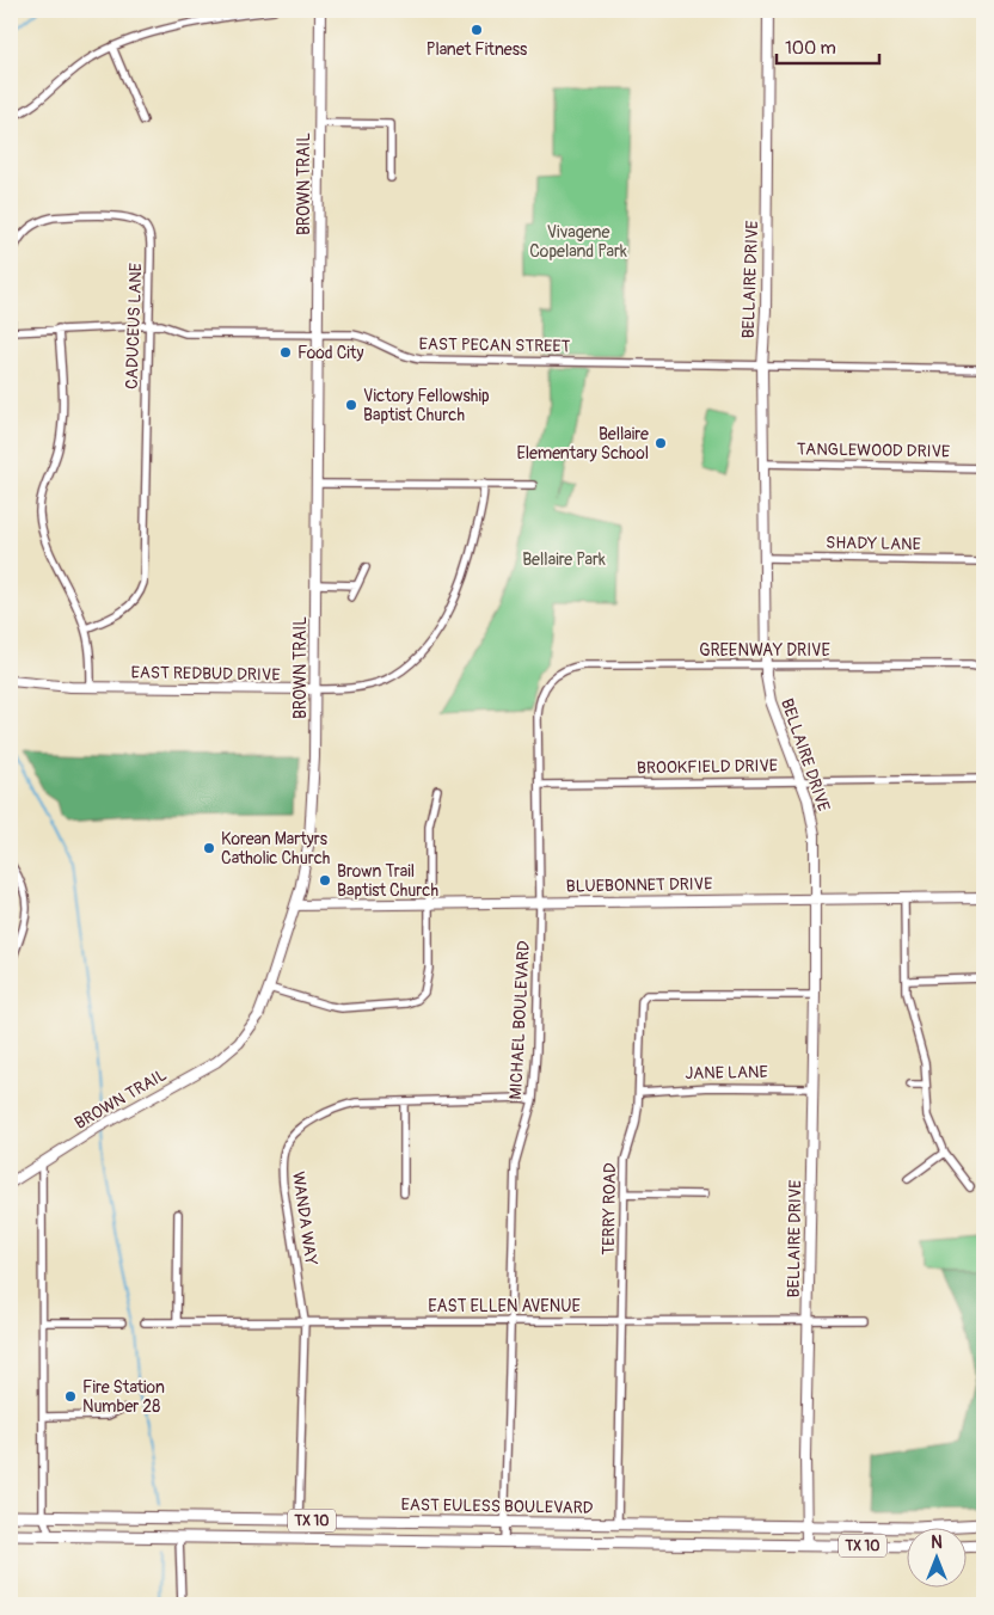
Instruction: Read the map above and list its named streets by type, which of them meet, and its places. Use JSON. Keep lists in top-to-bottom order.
{
  "streets": {
    "main road": ["EAST EULESS BOULEVARD", "TX 10"],
    "street": [
      "BROWN TRAIL",
      "BELLAIRE DRIVE",
      "CADUCEUS LANE",
      "EAST PECAN STREET",
      "TANGLEWOOD DRIVE",
      "SHADY LANE",
      "GREENWAY DRIVE",
      "EAST REDBUD DRIVE",
      "BROOKFIELD DRIVE",
      "BLUEBONNET DRIVE",
      "MICHAEL BOULEVARD",
      "JANE LANE",
      "TERRY ROAD",
      "WANDA WAY",
      "EAST ELLEN AVENUE"
    ]
  },
  "crossings": [
    ["BROWN TRAIL", "EAST PECAN STREET"],
    ["BROWN TRAIL", "EAST REDBUD DRIVE"],
    ["BROWN TRAIL", "BLUEBONNET DRIVE"],
    ["BELLAIRE DRIVE", "EAST PECAN STREET"],
    ["BELLAIRE DRIVE", "TANGLEWOOD DRIVE"],
    ["BELLAIRE DRIVE", "SHADY LANE"],
    ["BELLAIRE DRIVE", "GREENWAY DRIVE"],
    ["BELLAIRE DRIVE", "BROOKFIELD DRIVE"],
    ["BELLAIRE DRIVE", "BLUEBONNET DRIVE"],
    ["BELLAIRE DRIVE", "JANE LANE"],
    ["BELLAIRE DRIVE", "TERRY ROAD"],
    ["BELLAIRE DRIVE", "EAST ELLEN AVENUE"],
    ["BELLAIRE DRIVE", "EAST EULESS BOULEVARD"],
    ["CADUCEUS LANE", "EAST PECAN STREET"],
    ["GREENWAY DRIVE", "MICHAEL BOULEVARD"],
    ["BROOKFIELD DRIVE", "MICHAEL BOULEVARD"],
    ["BLUEBONNET DRIVE", "MICHAEL BOULEVARD"],
    ["MICHAEL BOULEVARD", "WANDA WAY"],
    ["MICHAEL BOULEVARD", "EAST ELLEN AVENUE"],
    ["MICHAEL BOULEVARD", "EAST EULESS BOULEVARD"],
    ["JANE LANE", "TERRY ROAD"],
    ["TERRY ROAD", "EAST ELLEN AVENUE"],
    ["TERRY ROAD", "EAST EULESS BOULEVARD"],
    ["WANDA WAY", "EAST ELLEN AVENUE"],
    ["WANDA WAY", "EAST EULESS BOULEVARD"]
  ],
  "parks": ["Vivagene Copeland Park", "Bellaire Park"],
  "places": [
    "Planet Fitness",
    "Food City",
    "Victory Fellowship Baptist Church",
    "Bellaire Elementary School",
    "Korean Martyrs Catholic Church",
    "Brown Trail Baptist Church",
    "Fire Station Number 28"
  ],
  "scale_bar": "100 m",
  "north": "top"
}
